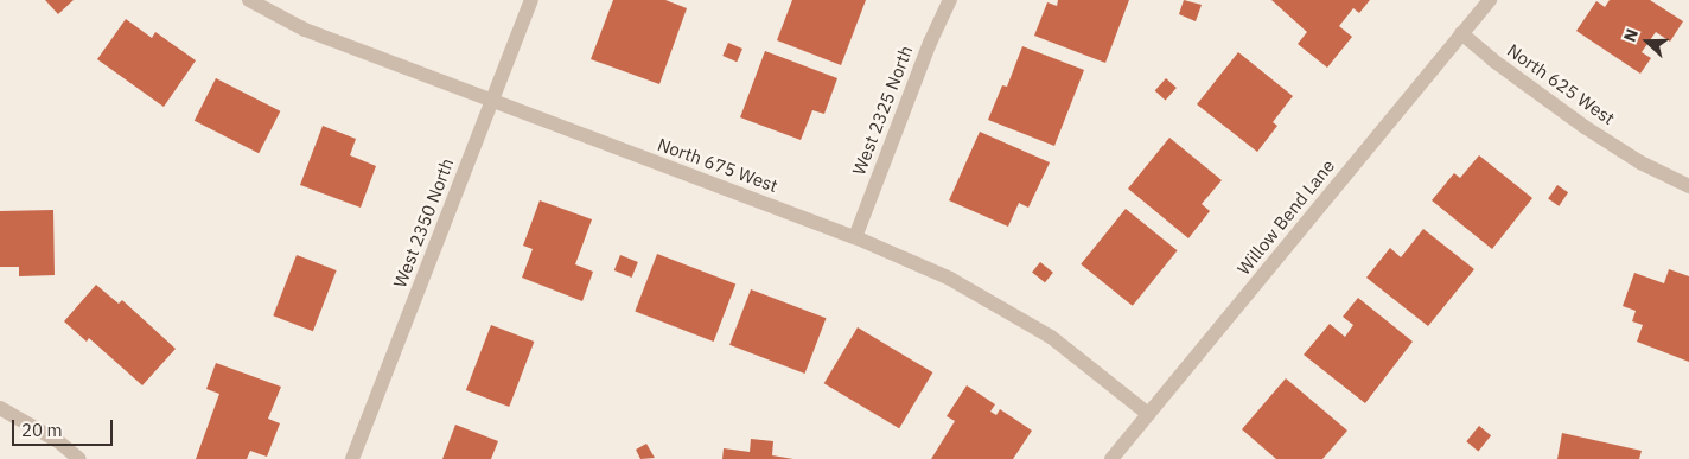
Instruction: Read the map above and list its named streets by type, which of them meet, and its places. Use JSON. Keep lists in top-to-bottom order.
{
  "streets": {
    "street": [
      "North 625 West",
      "West 2325 North",
      "North 675 West",
      "Willow Bend Lane",
      "West 2350 North"
    ]
  },
  "crossings": [
    ["North 625 West", "Willow Bend Lane"],
    ["West 2325 North", "North 675 West"],
    ["North 675 West", "Willow Bend Lane"],
    ["North 675 West", "West 2350 North"]
  ],
  "scale_bar": "20 m",
  "north": "left"
}
